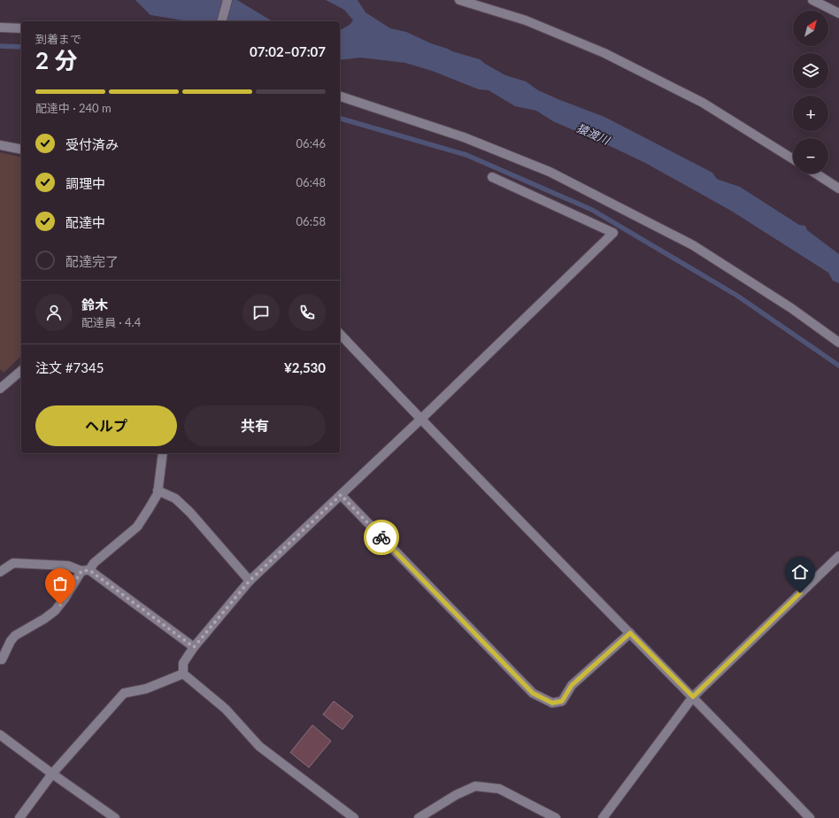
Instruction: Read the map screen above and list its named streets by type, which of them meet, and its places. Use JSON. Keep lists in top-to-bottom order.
{
  "water": ["猿渡川"],
  "north": "top right",
  "page": {
    "map_buttons": ["+", "−"],
    "heading": ["2 分", "到着まで", "07:02–07:07"],
    "panel": [
      "鈴木",
      "配達員 · 4.4",
      "注文 #7345",
      "¥2,530"
    ],
    "bar": "配達中 · 240 m",
    "list": [
      ["受付済み", "06:46"],
      ["調理中", "06:48"],
      ["配達中", "06:58"],
      "配達完了"
    ],
    "buttons": ["ヘルプ", "共有"]
  }
}
